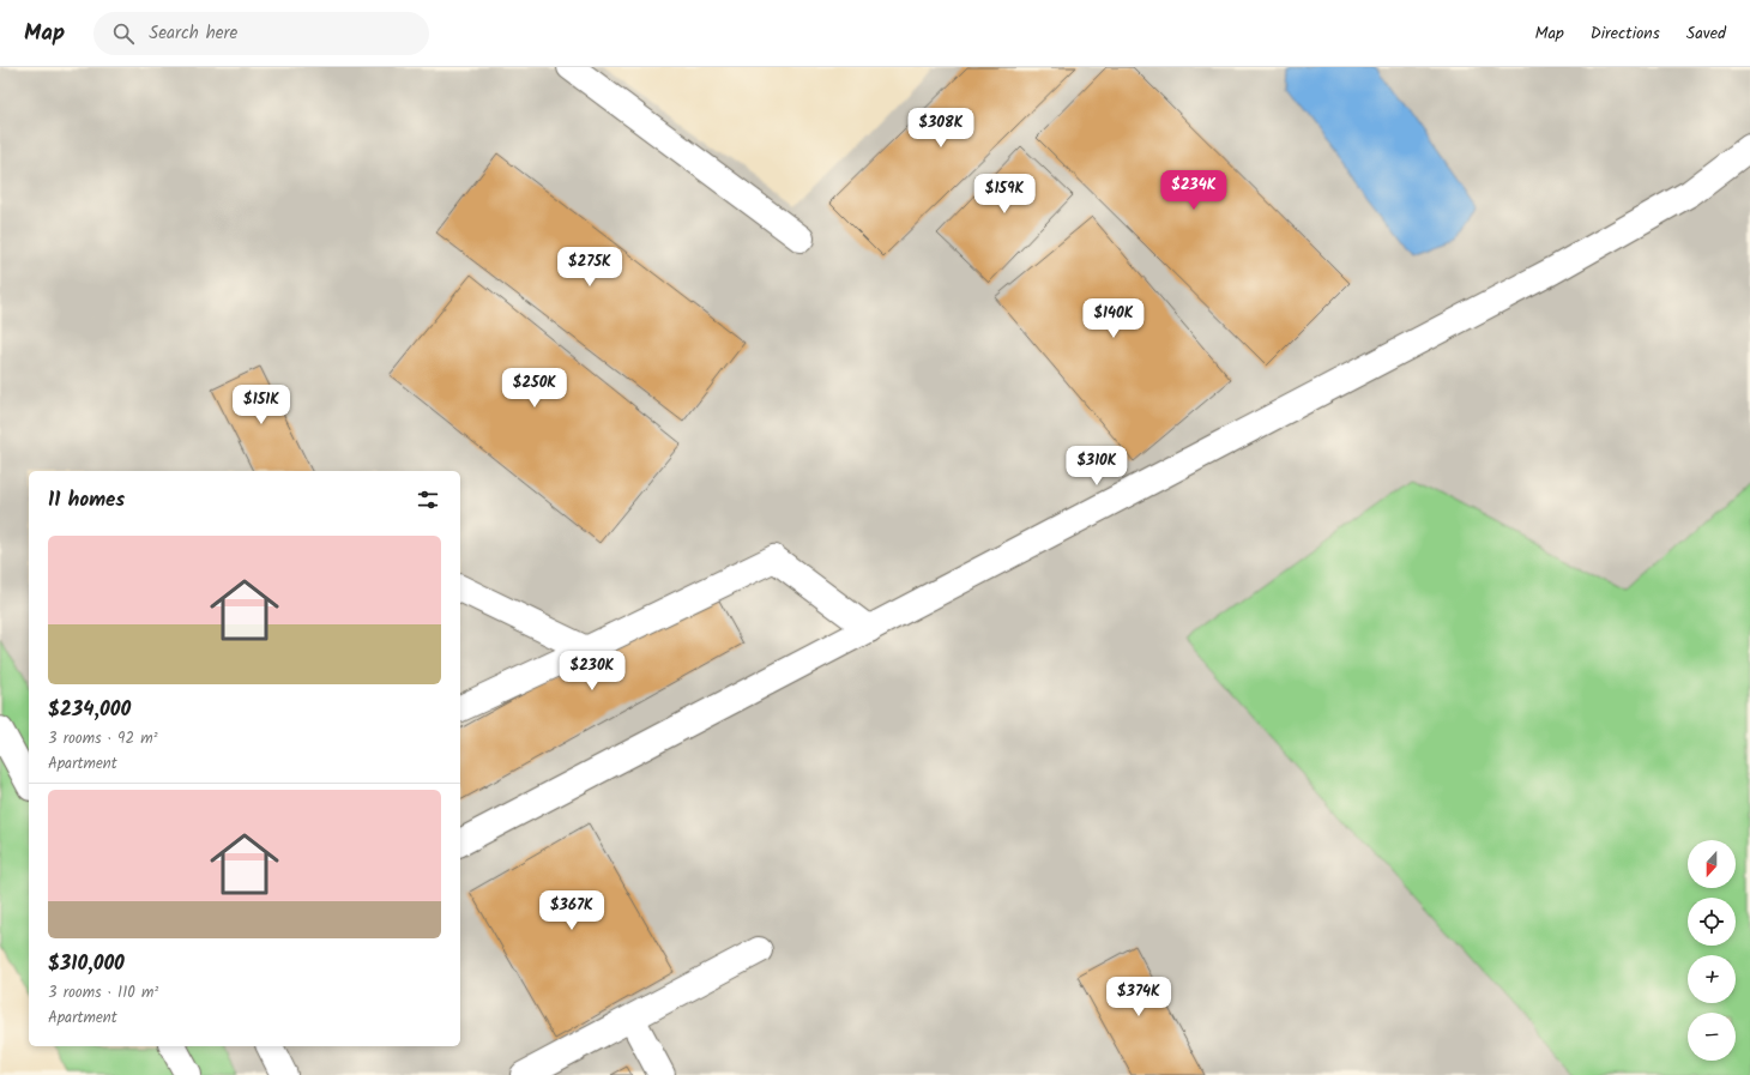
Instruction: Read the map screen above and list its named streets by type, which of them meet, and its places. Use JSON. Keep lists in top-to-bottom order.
{
  "north": "bottom",
  "page": {
    "header": "Map",
    "search": "Search here",
    "nav": ["Map", "Directions", "Saved"],
    "price": [
      "$308K",
      "$234K",
      "$159K",
      "$275K",
      "$140K",
      "$250K",
      "$151K",
      "$310K",
      "$230K",
      "$367K",
      "$374K"
    ],
    "heading": "11 homes",
    "list": [
      {
        "name": "$234,000",
        "note": "3 rooms · 92 m² · Apartment"
      },
      {
        "name": "$310,000",
        "note": "3 rooms · 110 m² · Apartment"
      }
    ],
    "map_buttons": ["+", "−"]
  }
}
